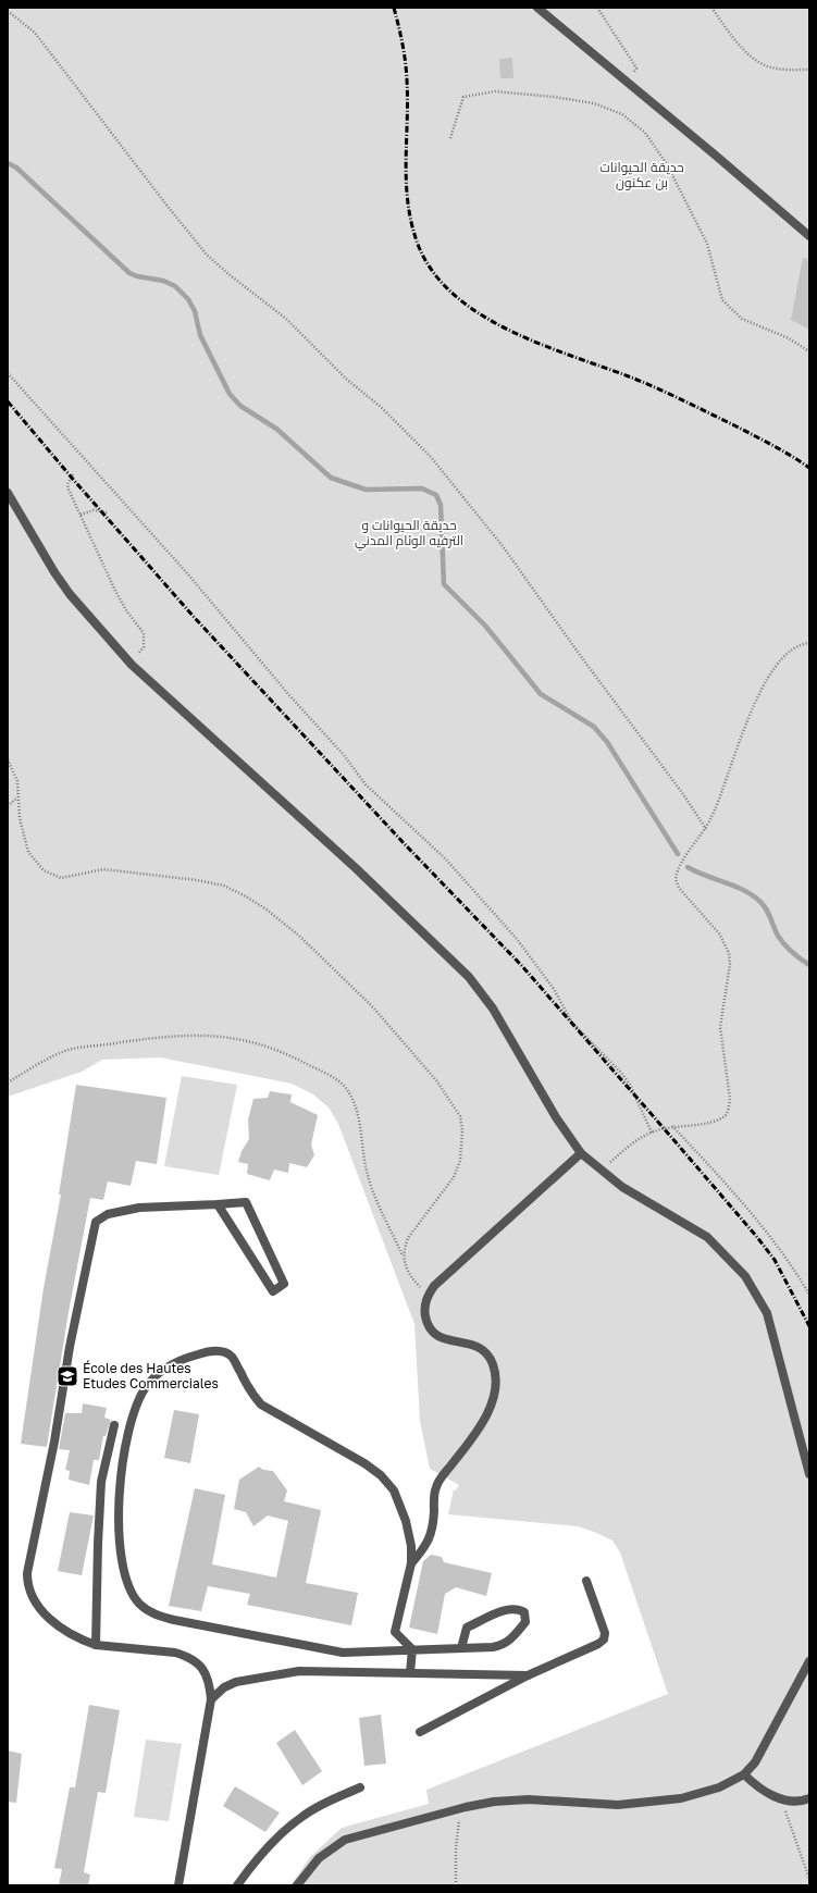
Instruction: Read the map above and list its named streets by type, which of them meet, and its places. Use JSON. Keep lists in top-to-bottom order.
{
  "parks": ["حديقة الحيوانات بن عكنون", "حديقة الحيوانات و الترفيه الوئام المدني"],
  "places": {
    "school or university": ["École des Hautes Etudes Commerciales"]
  }
}
